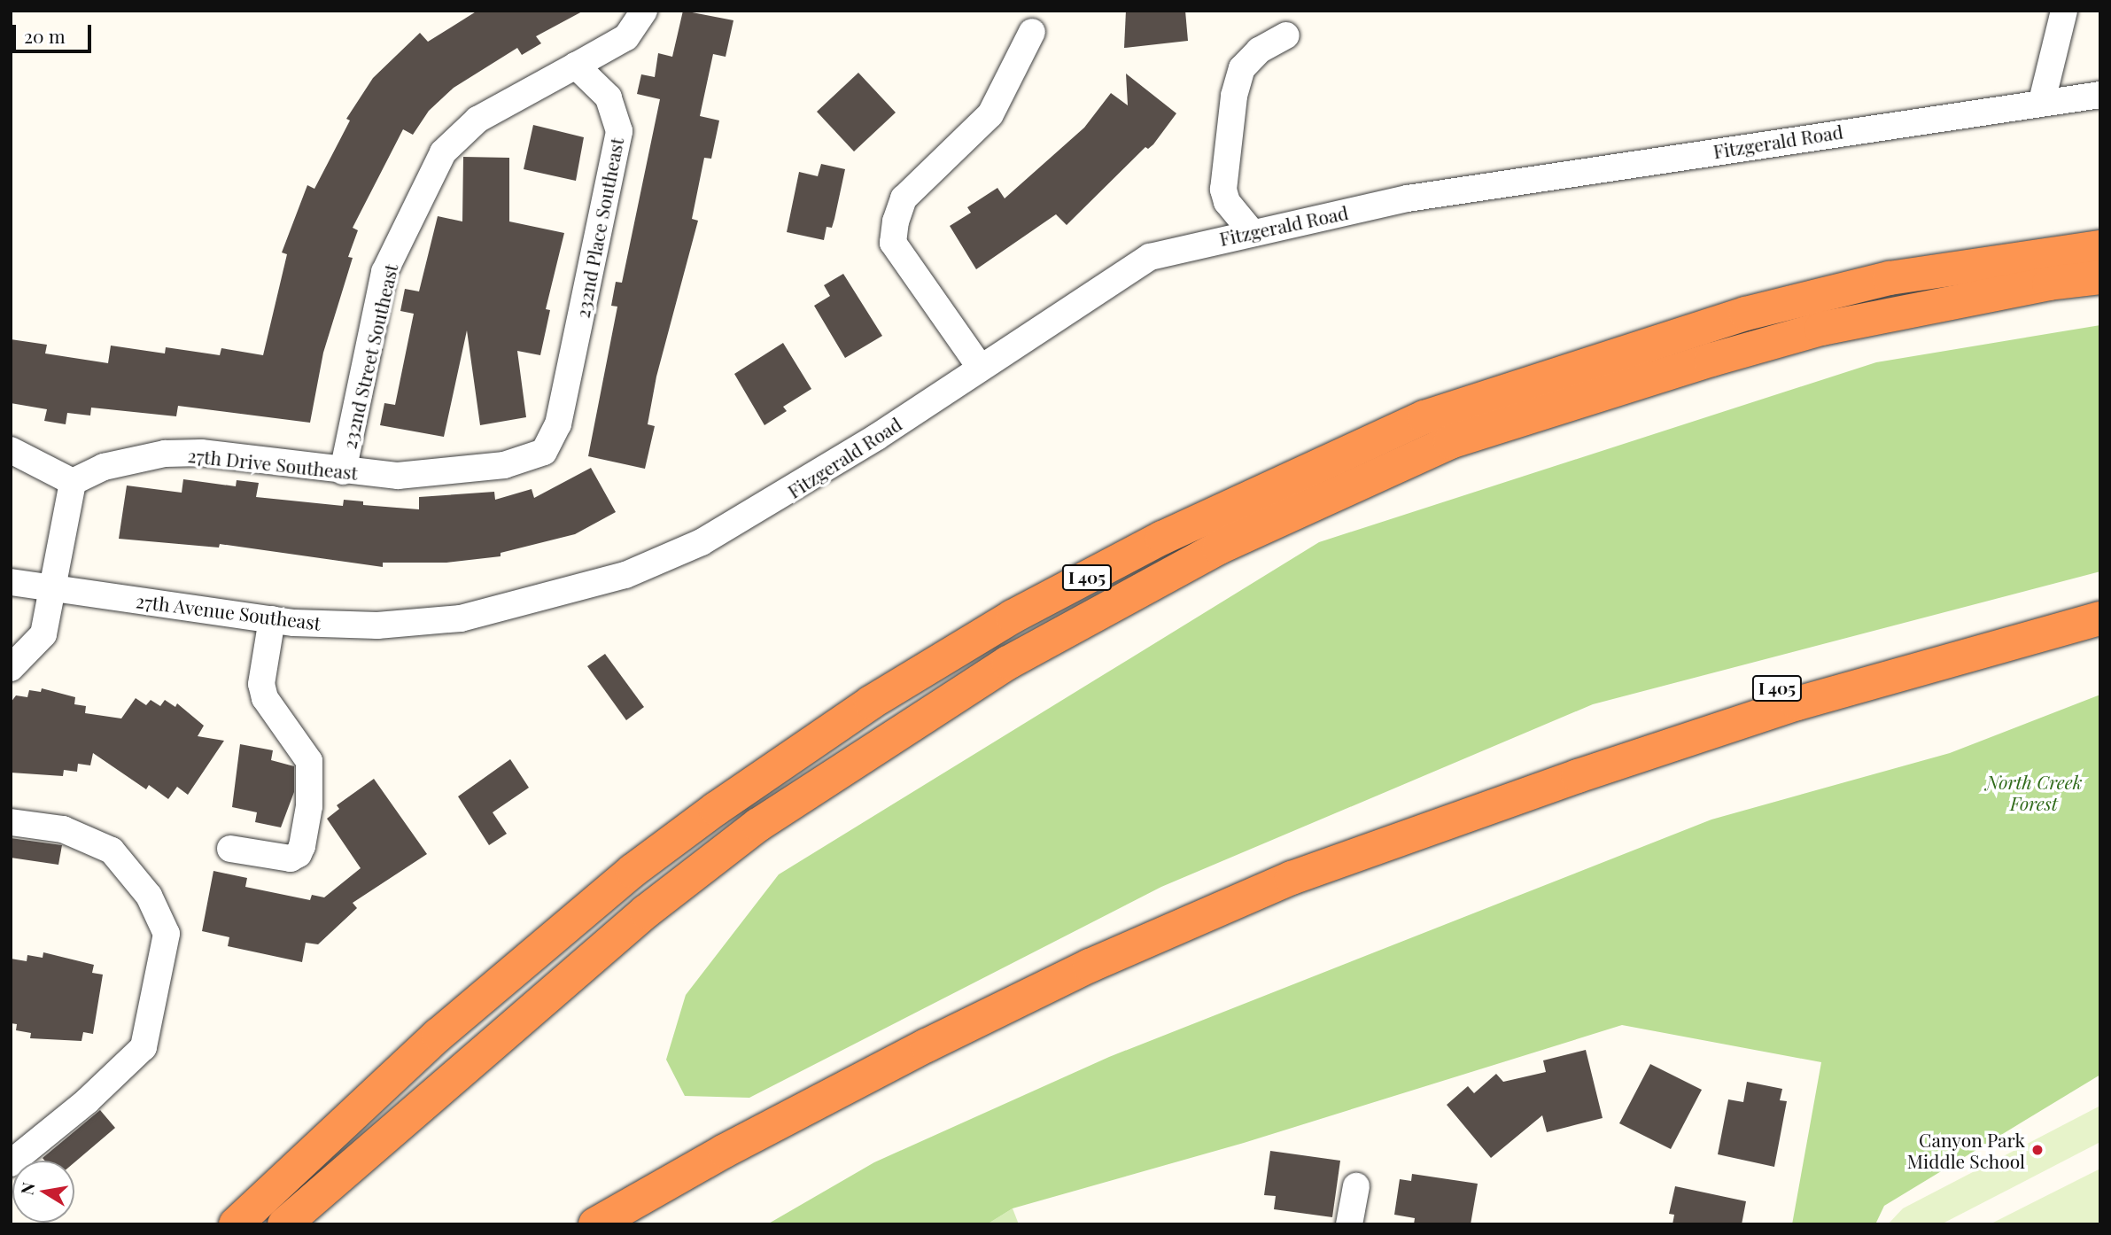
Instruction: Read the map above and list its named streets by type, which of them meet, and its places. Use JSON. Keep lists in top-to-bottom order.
{
  "streets": {
    "highway": ["I 405"],
    "street": [
      "Fitzgerald Road",
      "232nd Place Southeast",
      "232nd Street Southeast",
      "27th Drive Southeast",
      "27th Avenue Southeast"
    ]
  },
  "crossings": [
    ["Fitzgerald Road", "27th Avenue Southeast"],
    ["232nd Place Southeast", "232nd Street Southeast"],
    ["232nd Place Southeast", "27th Drive Southeast"],
    ["232nd Street Southeast", "27th Drive Southeast"]
  ],
  "parks": ["North Creek Forest"],
  "places": ["Canyon Park Middle School"],
  "scale_bar": "20 m",
  "north": "left"
}
